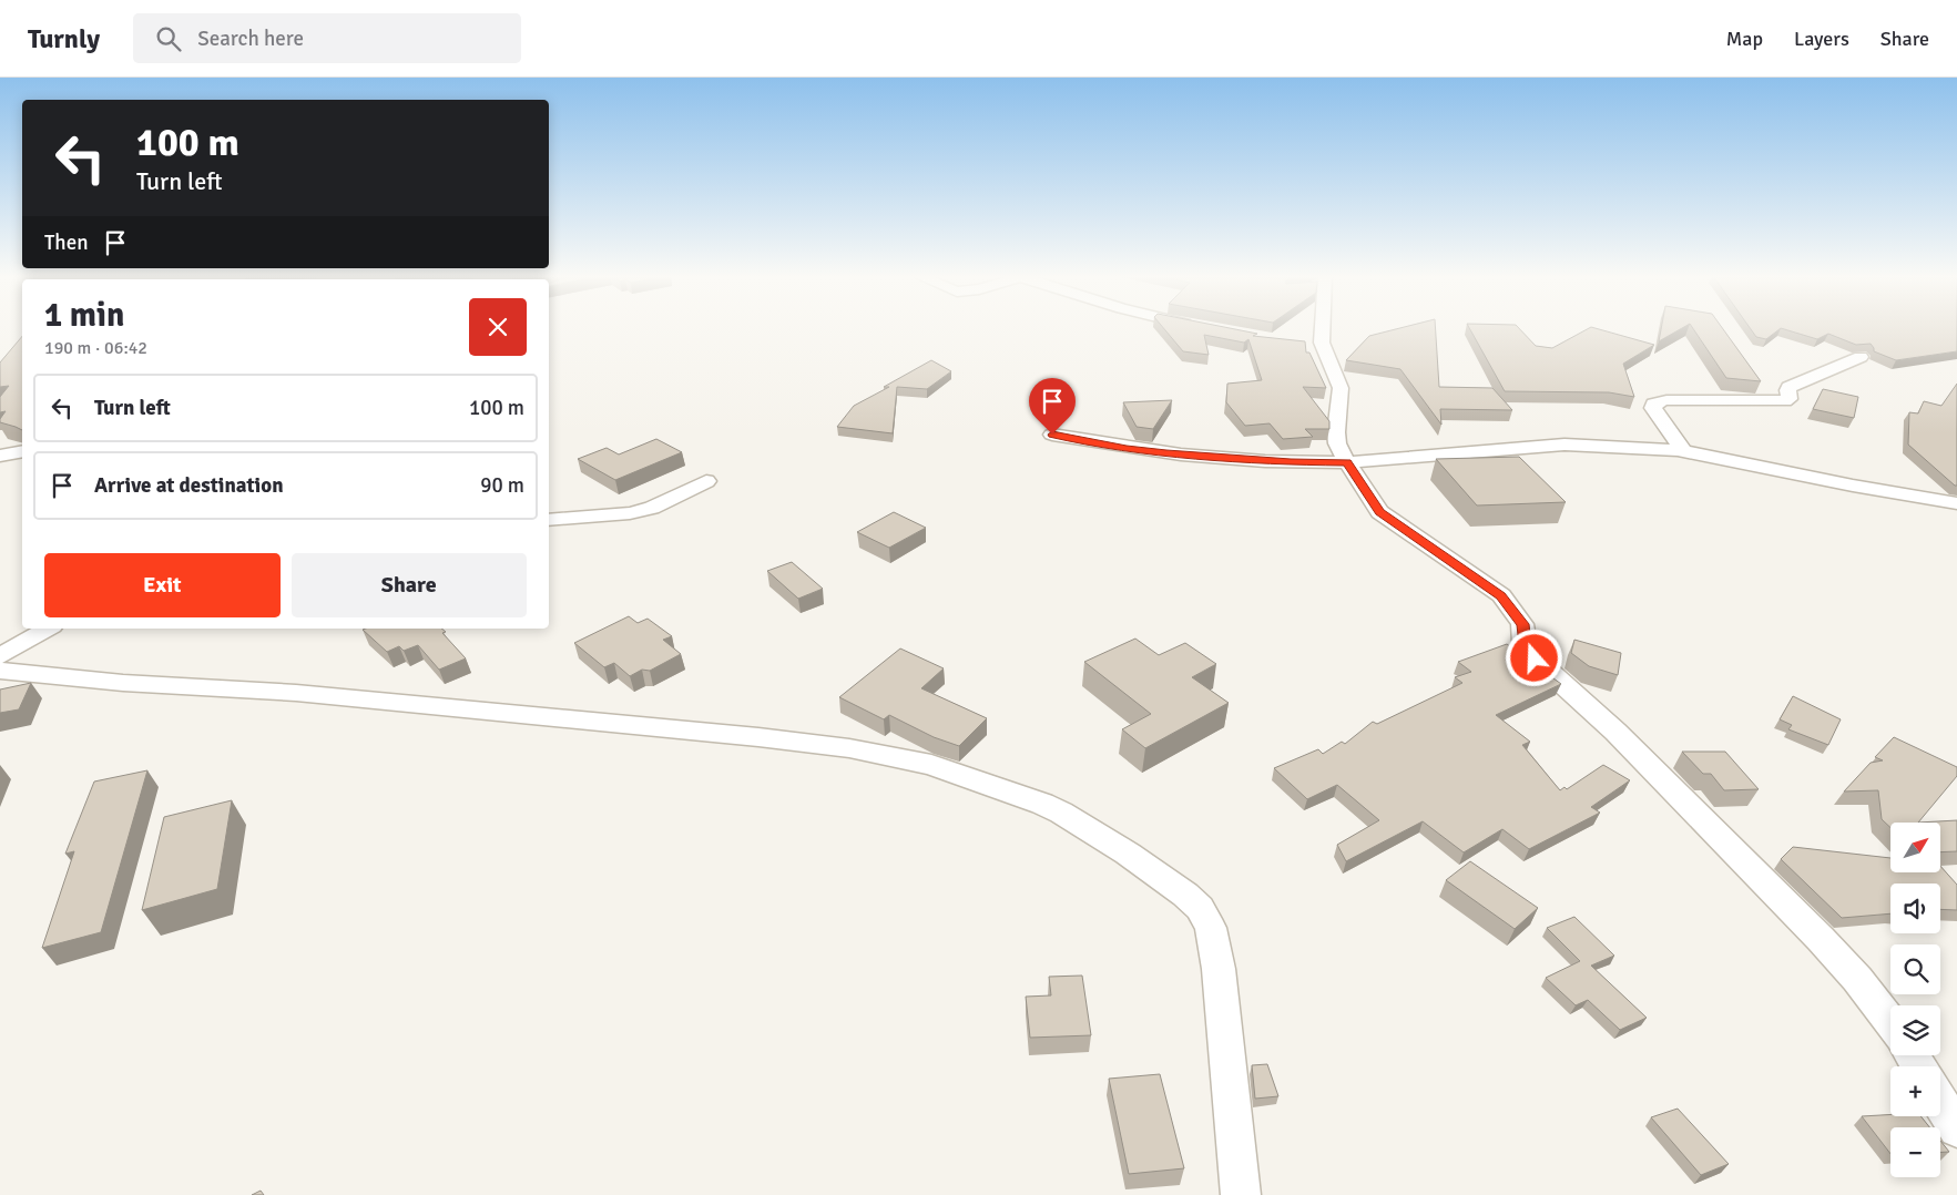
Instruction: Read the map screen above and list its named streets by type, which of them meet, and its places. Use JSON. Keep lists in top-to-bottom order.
{
  "north": "top right",
  "page": {
    "header": "Turnly",
    "search": "Search here",
    "nav": ["Map", "Layers", "Share"],
    "turn": ["100 m", "Turn left"],
    "then": "Then",
    "heading": ["1 min", "190 m · 06:42"],
    "list": [
      {
        "name": "Turn left",
        "value": "100 m"
      },
      {
        "name": "Arrive at destination",
        "value": "90 m"
      }
    ],
    "buttons": ["Exit", "Share"],
    "map_buttons": ["+", "−"]
  }
}
